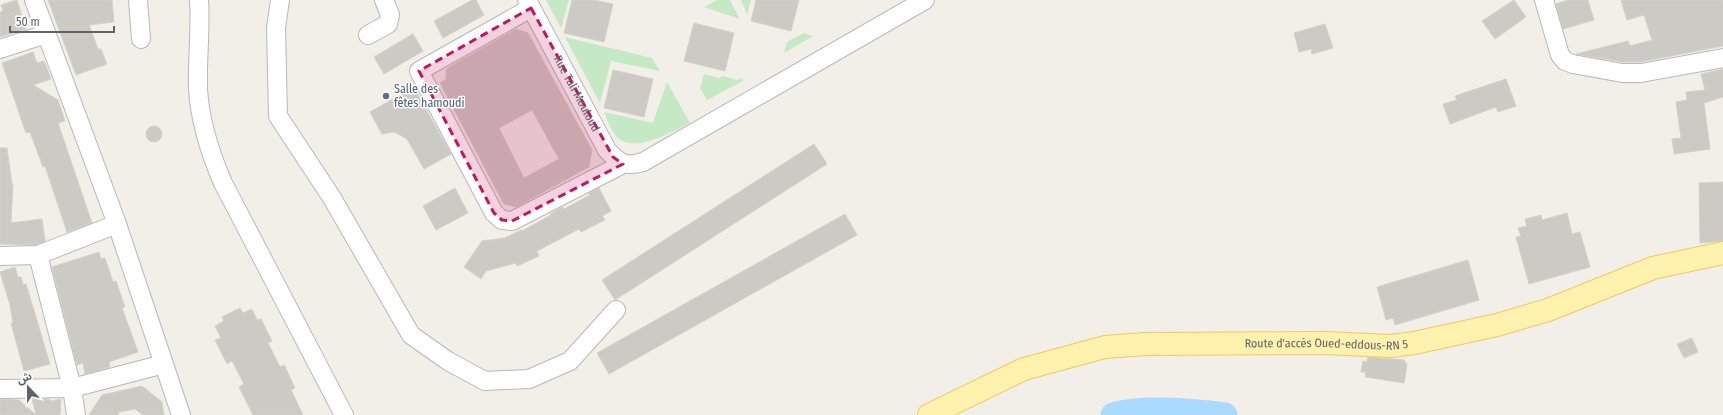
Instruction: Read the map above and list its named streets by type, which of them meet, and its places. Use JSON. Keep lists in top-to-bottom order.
{
  "streets": {
    "main road": ["Route d'accès Oued-eddous-RN 5"],
    "street": ["Rue Tali Mouloud"]
  },
  "places": ["Salle des fêtes hamoudi"],
  "scale_bar": "50 m",
  "north": "top"
}
